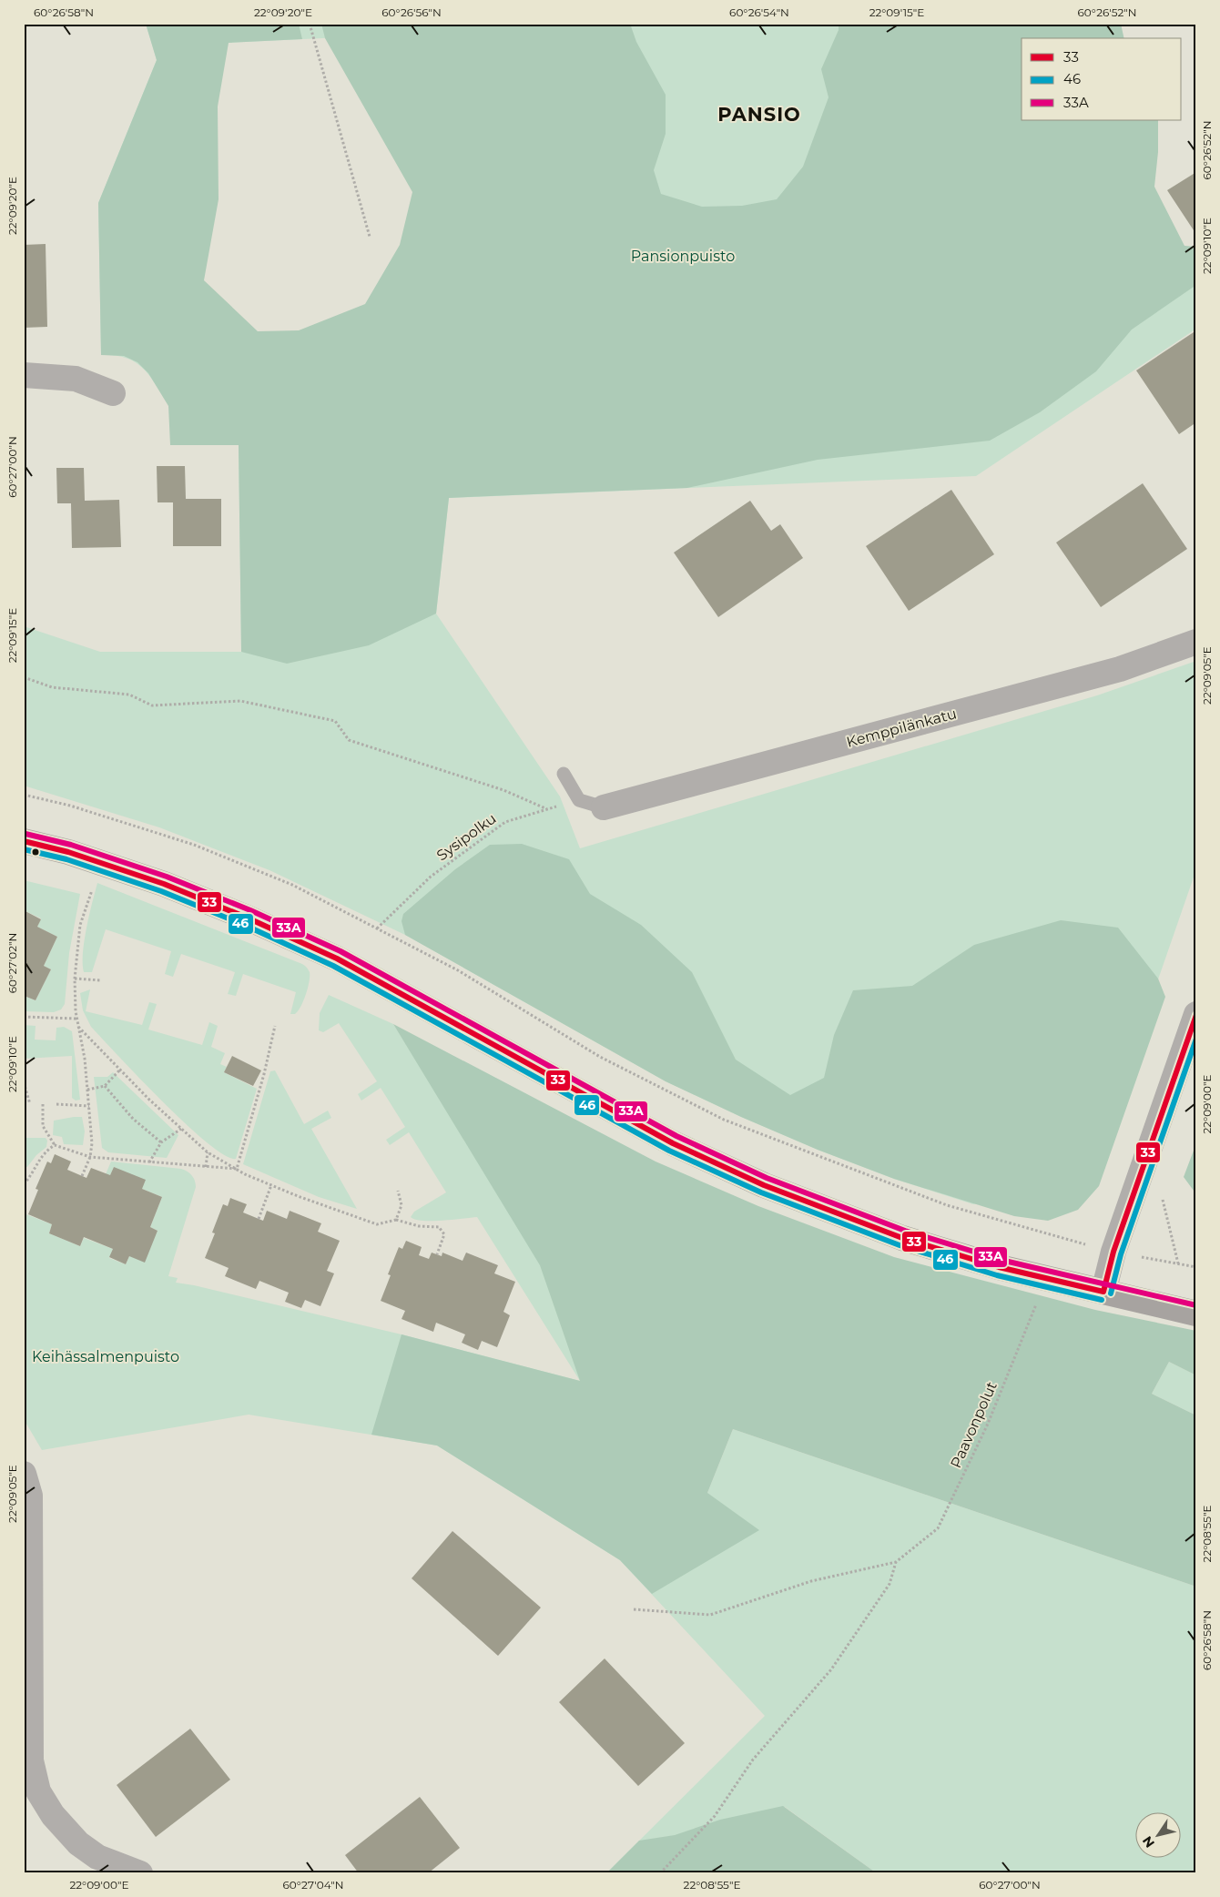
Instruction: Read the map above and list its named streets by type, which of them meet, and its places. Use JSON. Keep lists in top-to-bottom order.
{
  "streets": {
    "street": ["Kemppilänkatu"],
    "path": ["Sysipolku", "Paavonpolut"]
  },
  "districts": ["PANSIO"],
  "parks": ["Pansionpuisto", "Keihässalmenpuisto"],
  "lines": ["transit line 33A", "transit line 33", "transit line 46"],
  "legend": ["33", "46", "33A"],
  "north": "bottom left",
  "coordinates": [
    "60°26'58\"N",
    "22°09'20\"E",
    "60°26'56\"N",
    "60°26'54\"N",
    "22°09'15\"E",
    "60°26'52\"N",
    "22°09'10\"E",
    "60°27'00\"N",
    "22°09'05\"E",
    "60°27'02\"N",
    "22°09'00\"E",
    "22°08'55\"E",
    "60°27'04\"N"
  ]
}
